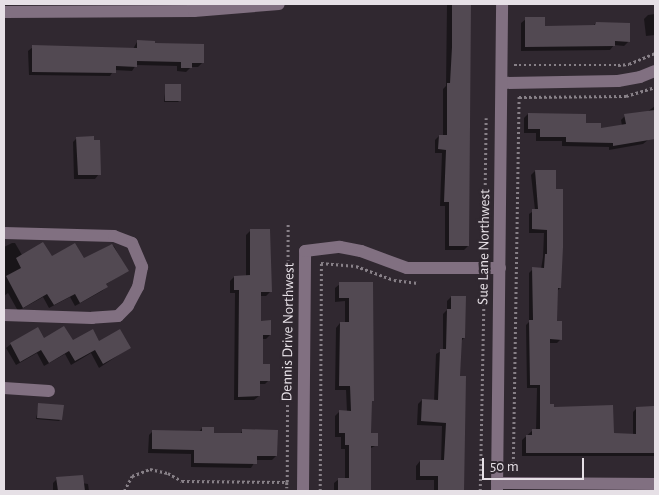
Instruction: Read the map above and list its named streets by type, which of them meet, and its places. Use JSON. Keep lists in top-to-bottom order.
{
  "streets": {
    "street": ["Sue Lane Northwest", "Dennis Drive Northwest"]
  },
  "crossings": [
    ["Sue Lane Northwest", "Dennis Drive Northwest"]
  ],
  "scale_bar": "50 m"
}
